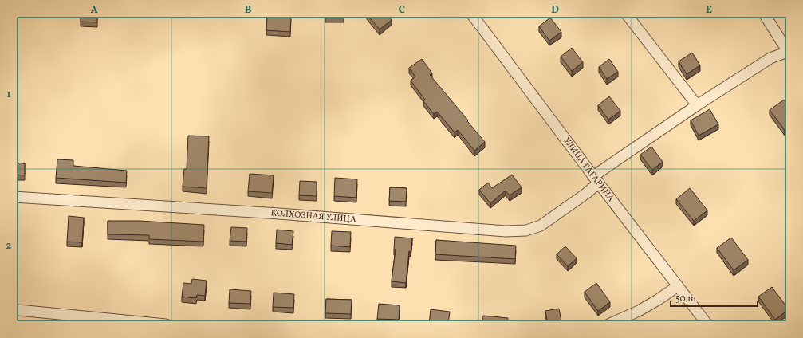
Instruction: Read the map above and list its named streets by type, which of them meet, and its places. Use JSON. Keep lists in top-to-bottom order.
{
  "streets": {
    "street": ["УЛИЦА ГАГАРИНА", "КОЛХОЗНАЯ УЛИЦА"]
  },
  "crossings": [
    ["УЛИЦА ГАГАРИНА", "КОЛХОЗНАЯ УЛИЦА"]
  ],
  "scale_bar": "50 m",
  "grid": {
    "columns": [
      "A",
      "B",
      "C",
      "D",
      "E"
    ],
    "rows": ["1", "2"]
  }
}
